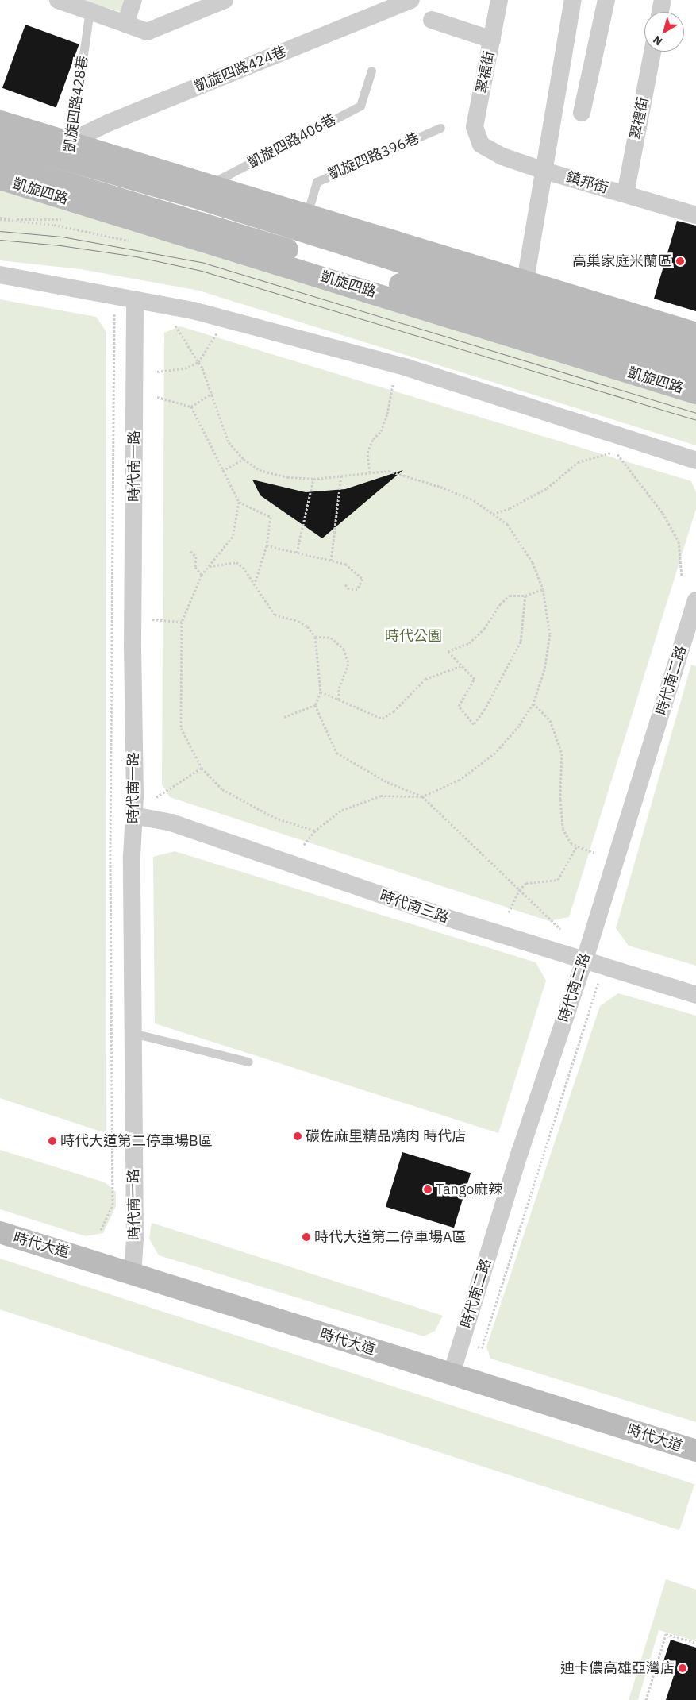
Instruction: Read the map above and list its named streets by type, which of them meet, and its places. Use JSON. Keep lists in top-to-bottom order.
{
  "streets": {
    "street": [
      "凱旋四路424巷",
      "翠福街",
      "翠禮街",
      "鎮邦街",
      "凱旋四路",
      "時代南一路",
      "時代南二路",
      "時代南三路",
      "時代大道"
    ],
    "lane": ["凱旋四路428巷", "凱旋四路406巷", "凱旋四路396巷"]
  },
  "crossings": [
    ["凱旋四路424巷", "凱旋四路428巷"],
    ["翠福街", "鎮邦街"],
    ["凱旋四路428巷", "凱旋四路"],
    ["翠禮街", "鎮邦街"],
    ["時代南一路", "時代南三路"],
    ["時代南一路", "時代大道"],
    ["時代南二路", "時代南三路"],
    ["時代南二路", "時代大道"]
  ],
  "parks": ["時代公園"],
  "places": [
    "高巢家庭米蘭區",
    "碳佐麻里精品燒肉 時代店",
    "時代大道第二停車場B區",
    "Tango麻辣",
    "時代大道第二停車場A區",
    "迪卡儂高雄亞灣店"
  ],
  "north": "bottom left"
}
